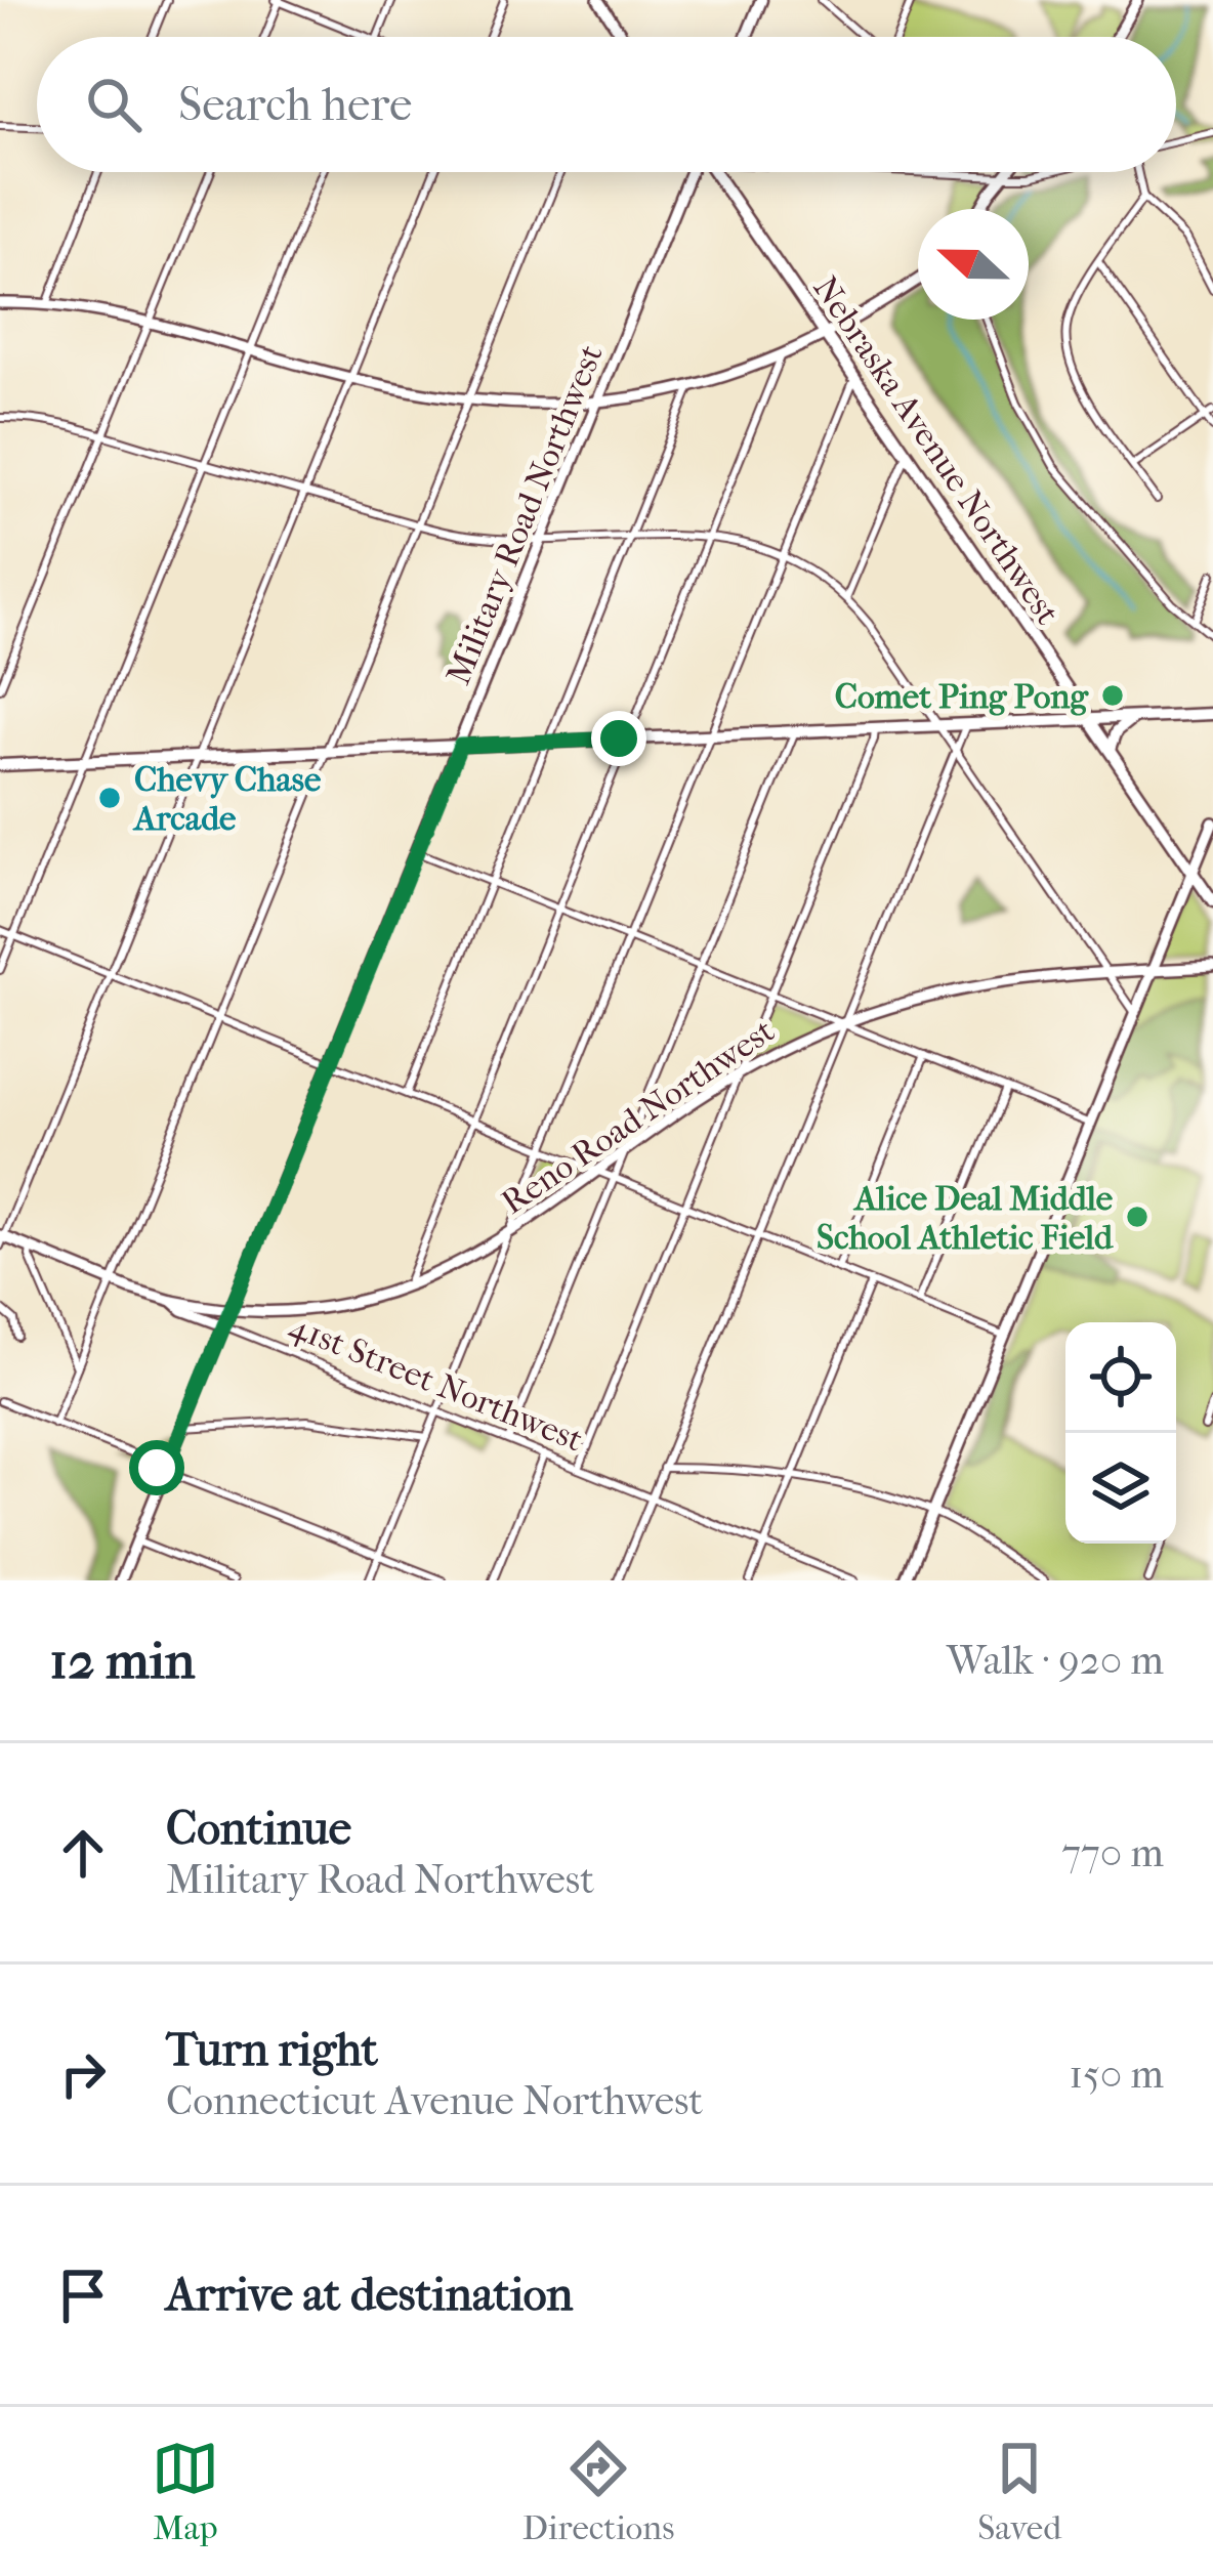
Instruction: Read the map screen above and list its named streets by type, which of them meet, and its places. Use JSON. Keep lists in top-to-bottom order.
{
  "streets": {
    "main road": [
      "Nebraska Avenue Northwest",
      "Military Road Northwest",
      "Reno Road Northwest",
      "41st Street Northwest"
    ]
  },
  "crossings": [
    ["Military Road Northwest", "Reno Road Northwest"],
    ["Military Road Northwest", "41st Street Northwest"],
    ["Reno Road Northwest", "41st Street Northwest"]
  ],
  "places": ["Comet Ping Pong", "Chevy Chase Arcade", "Alice Deal Middle School Athletic Field"],
  "north": "left",
  "page": {
    "search": "Search here",
    "heading": ["12 min", "Walk · 920 m"],
    "list": [
      ["Continue", "Military Road Northwest", "770 m"],
      ["Turn right", "Connecticut Avenue Northwest", "150 m"],
      "Arrive at destination"
    ],
    "nav": ["Map", "Directions", "Saved"]
  }
}
